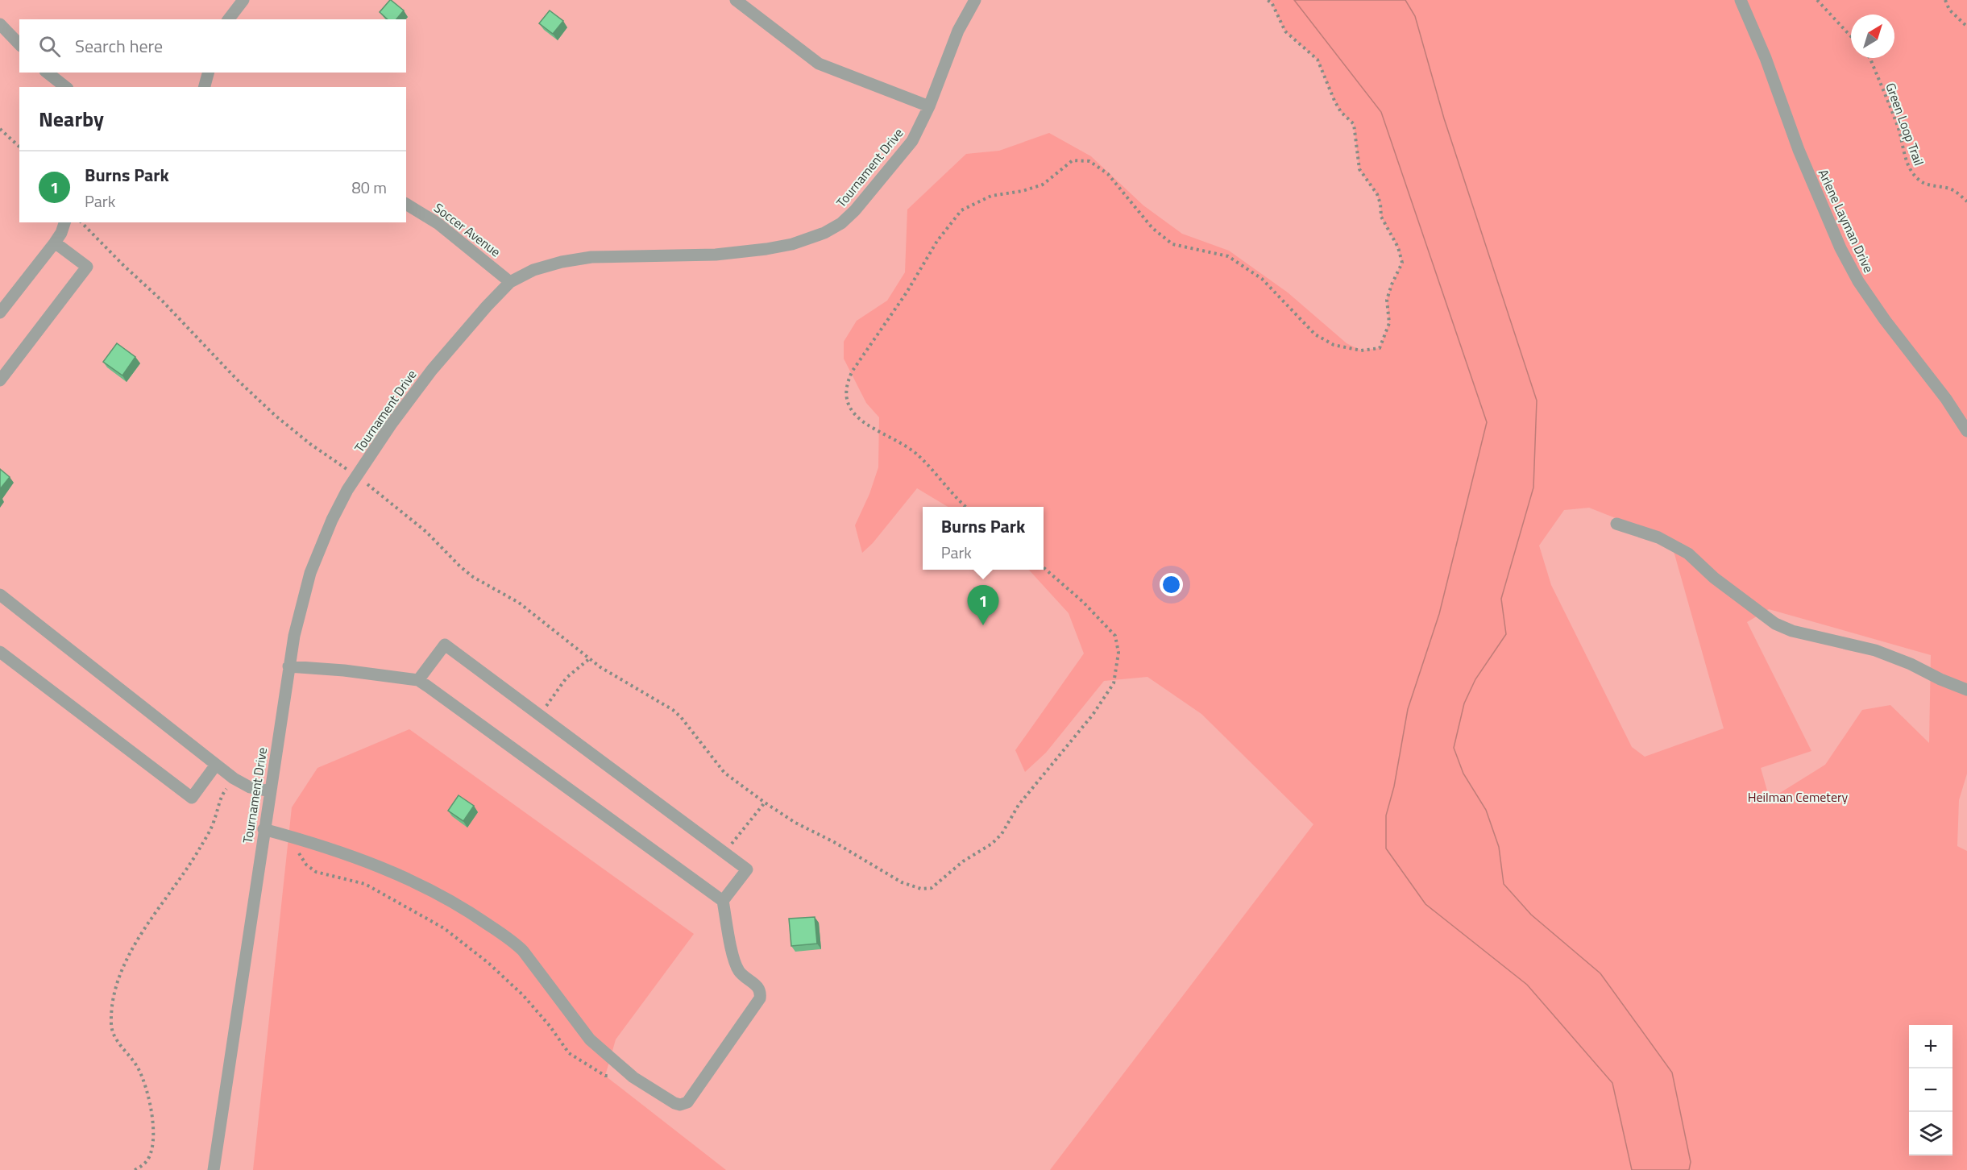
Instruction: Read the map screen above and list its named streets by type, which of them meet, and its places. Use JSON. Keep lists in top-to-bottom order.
{
  "streets": {
    "street": ["Tournament Drive", "Arlene Layman Drive", "Soccer Avenue"],
    "path": ["Green Loop Trail"]
  },
  "crossings": [
    ["Tournament Drive", "Soccer Avenue"]
  ],
  "parks": ["Heilman Cemetery"],
  "north": "top right",
  "page": {
    "search": "Search here",
    "heading": "Nearby",
    "list": [
      {
        "mark": "1",
        "name": "Burns Park",
        "note": "Park",
        "value": "80 m"
      }
    ],
    "popup": ["Burns Park", "Park"],
    "pins": "1",
    "map_buttons": ["+", "−"]
  }
}
